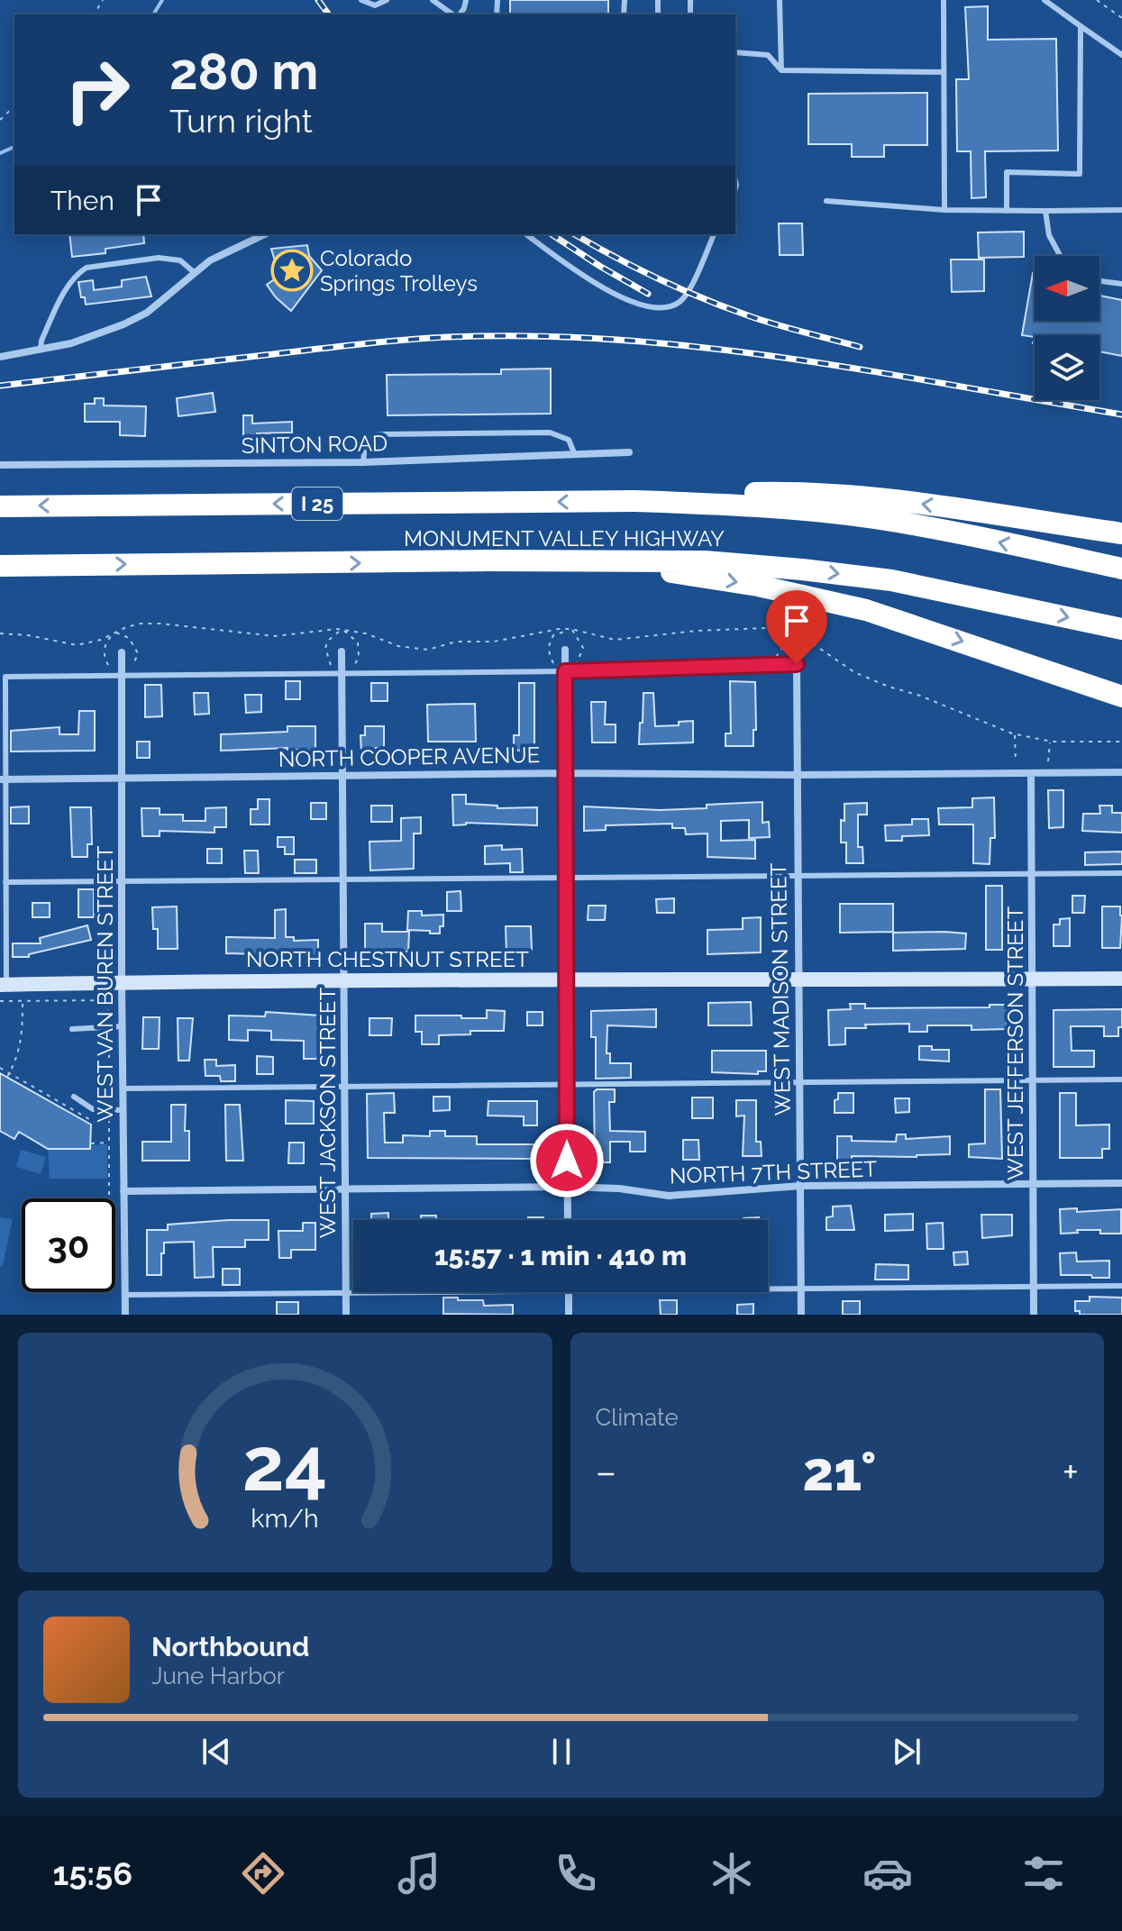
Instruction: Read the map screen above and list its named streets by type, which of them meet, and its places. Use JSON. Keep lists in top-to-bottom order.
{
  "streets": {
    "highway": ["I 25", "MONUMENT VALLEY HIGHWAY"],
    "main road": ["NORTH CHESTNUT STREET"],
    "street": [
      "SINTON ROAD",
      "NORTH COOPER AVENUE",
      "WEST VAN BUREN STREET",
      "WEST MADISON STREET",
      "WEST JEFFERSON STREET",
      "WEST JACKSON STREET",
      "NORTH 7TH STREET"
    ]
  },
  "crossings": [
    ["NORTH COOPER AVENUE", "WEST VAN BUREN STREET"],
    ["NORTH COOPER AVENUE", "WEST MADISON STREET"],
    ["NORTH COOPER AVENUE", "WEST JEFFERSON STREET"],
    ["NORTH COOPER AVENUE", "WEST JACKSON STREET"],
    ["NORTH CHESTNUT STREET", "WEST VAN BUREN STREET"],
    ["NORTH CHESTNUT STREET", "WEST MADISON STREET"],
    ["NORTH CHESTNUT STREET", "WEST JEFFERSON STREET"],
    ["NORTH CHESTNUT STREET", "WEST JACKSON STREET"],
    ["WEST VAN BUREN STREET", "NORTH 7TH STREET"],
    ["WEST MADISON STREET", "NORTH 7TH STREET"],
    ["WEST JEFFERSON STREET", "NORTH 7TH STREET"],
    ["WEST JACKSON STREET", "NORTH 7TH STREET"]
  ],
  "places": {
    "place": ["Colorado Springs Trolleys"]
  },
  "north": "left",
  "page": {
    "turn": ["280 m", "Turn right"],
    "then": "Then",
    "limit": "30",
    "trip": "15:57 · 1 min · 410 m",
    "tile": "Climate",
    "heat": ["−", "21°", "+"],
    "song": ["Northbound", "June Harbor"],
    "tabs": "15:56",
    "gauge": ["24", "km/h"]
  }
}
